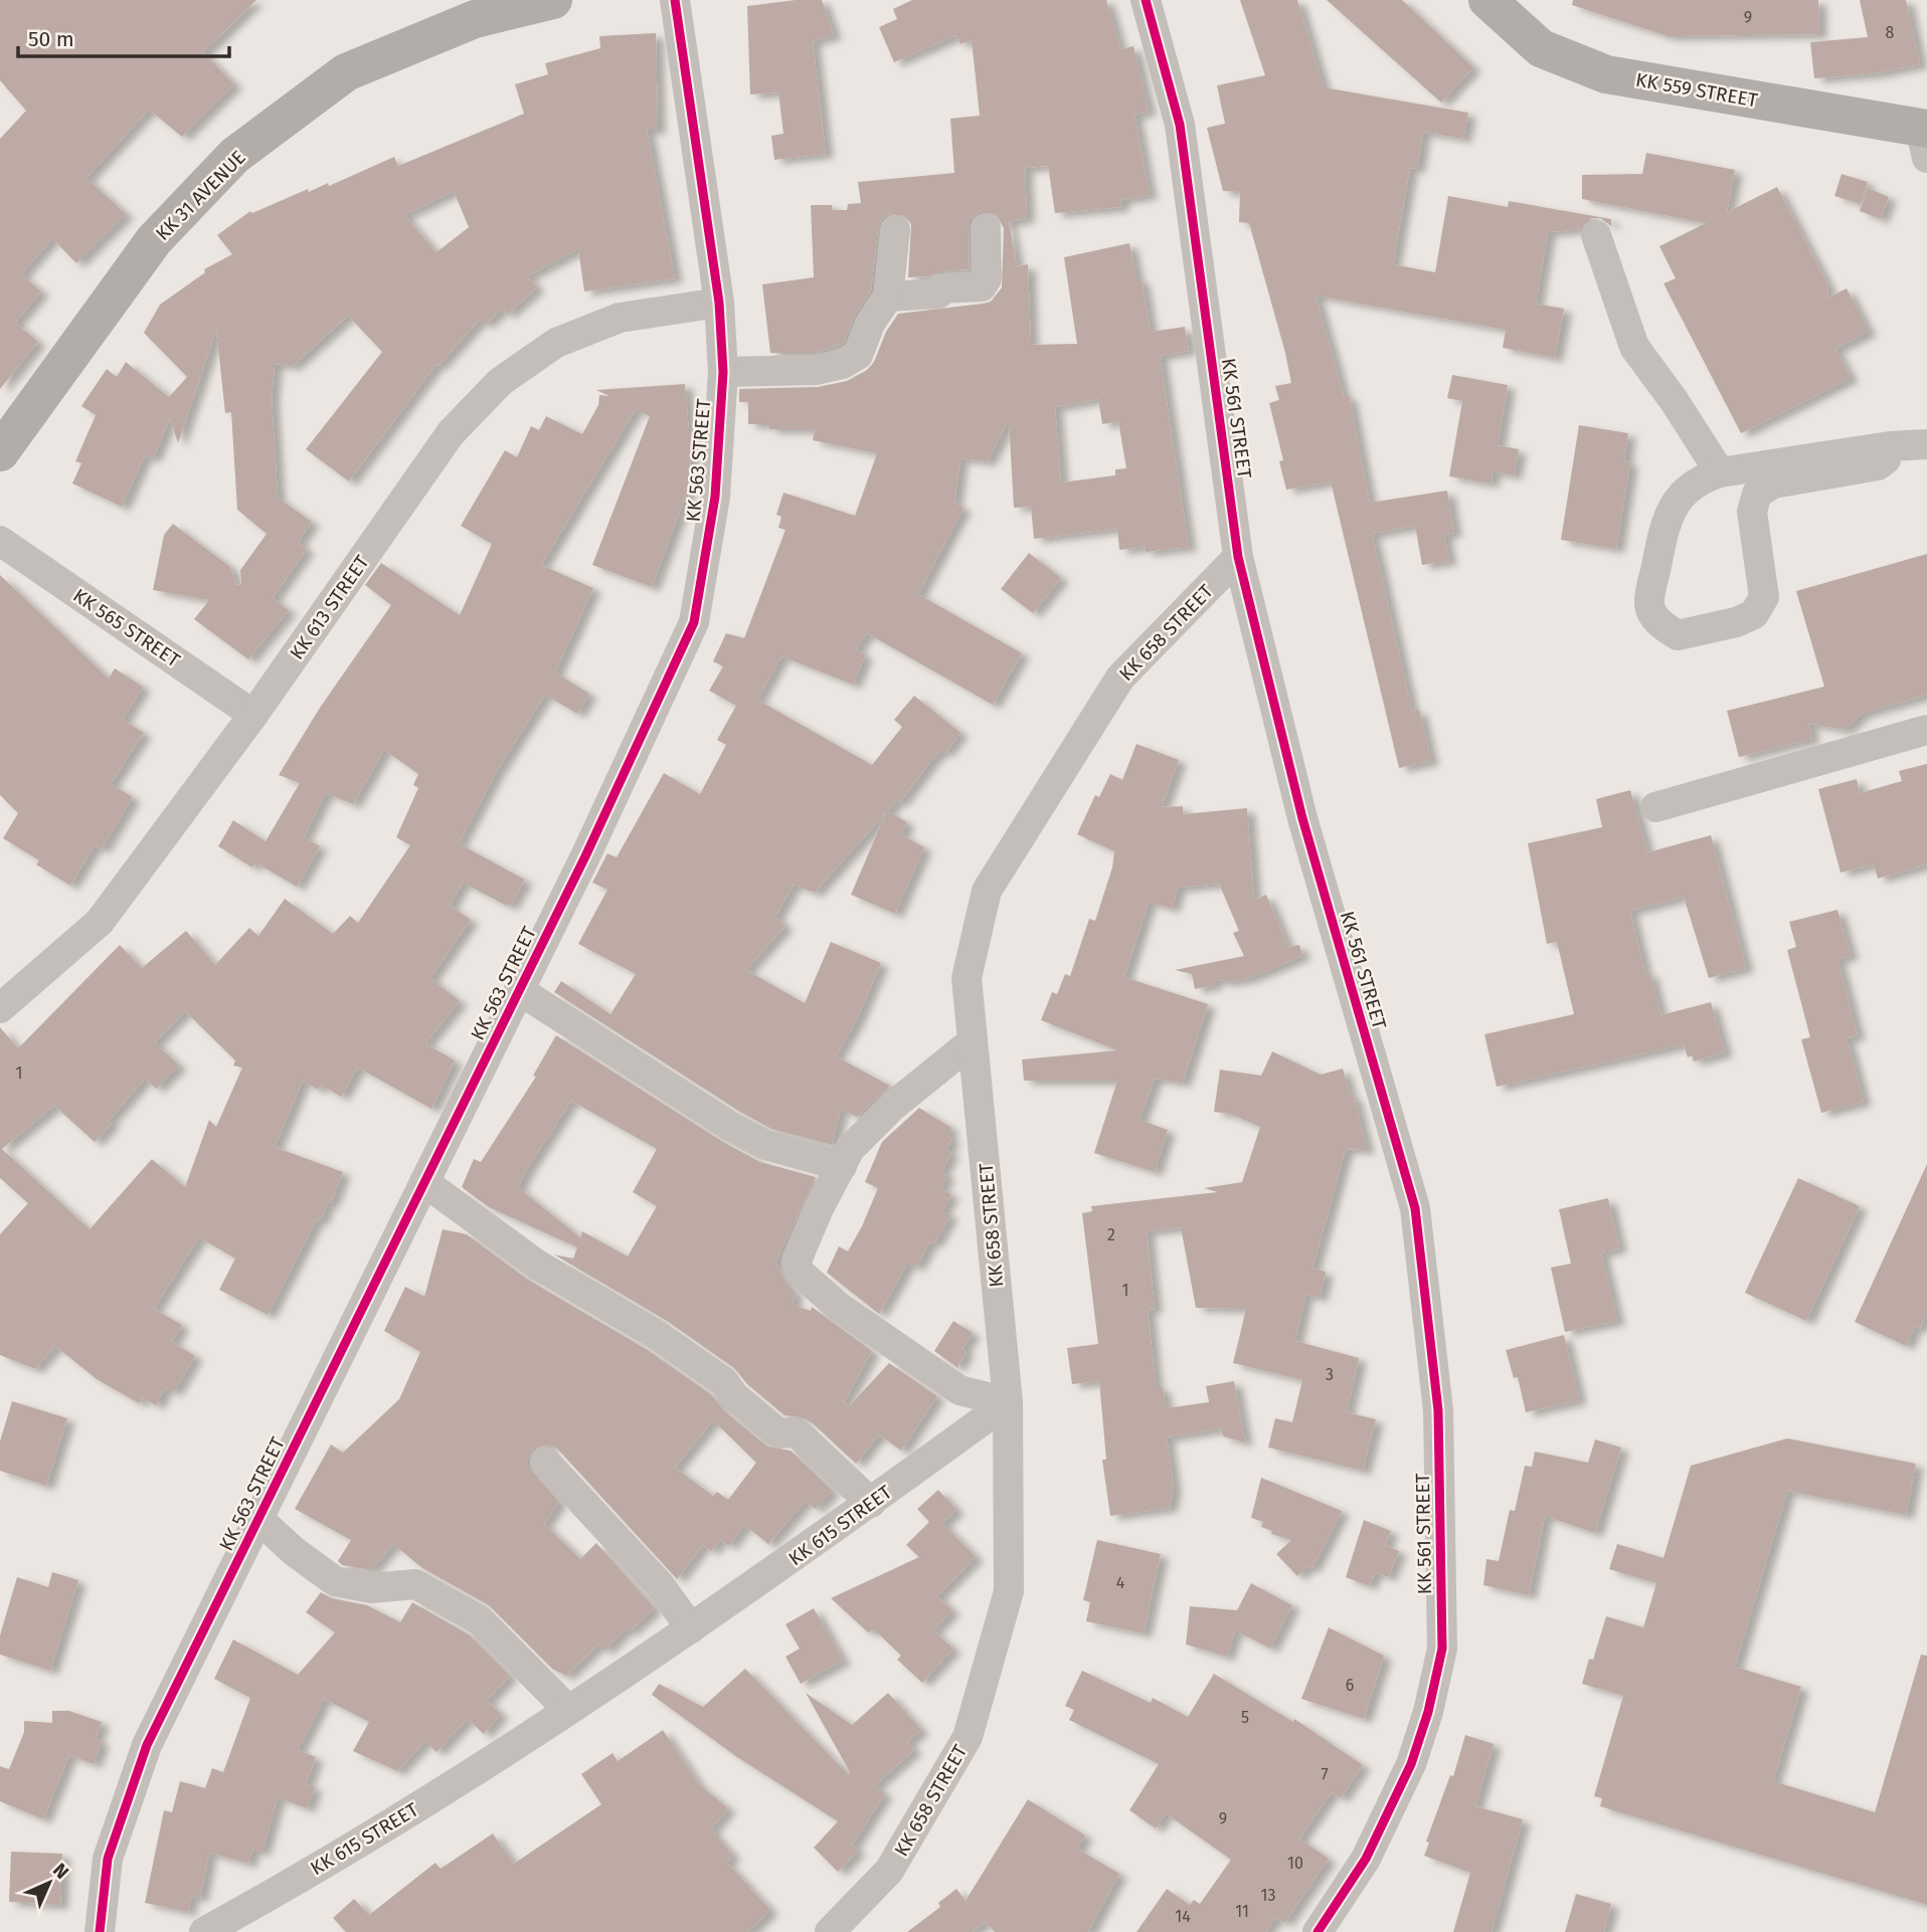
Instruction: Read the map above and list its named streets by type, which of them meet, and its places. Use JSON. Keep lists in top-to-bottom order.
{
  "streets": {
    "main road": ["KK 559 STREET", "KK 31 AVENUE"],
    "street": [
      "KK 561 STREET",
      "KK 563 STREET",
      "KK 613 STREET",
      "KK 565 STREET",
      "KK 658 STREET",
      "KK 615 STREET"
    ]
  },
  "crossings": [
    ["KK 561 STREET", "KK 658 STREET"],
    ["KK 563 STREET", "KK 613 STREET"],
    ["KK 613 STREET", "KK 565 STREET"],
    ["KK 658 STREET", "KK 615 STREET"]
  ],
  "house_numbers": [
    "9",
    "8",
    "1",
    "2",
    "1",
    "3",
    "4",
    "6",
    "5",
    "7",
    "9",
    "10",
    "13",
    "11",
    "14"
  ],
  "scale_bar": "50 m",
  "north": "top right"
}
